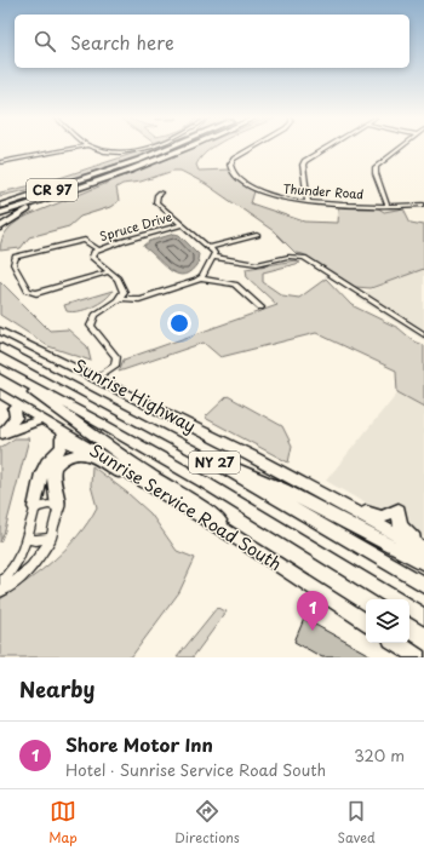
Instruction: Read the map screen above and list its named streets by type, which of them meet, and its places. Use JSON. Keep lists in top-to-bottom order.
{
  "streets": {
    "highway": [
      "CR 97",
      "Sunrise Highway",
      "NY 27",
      "Sunrise Service Road South"
    ],
    "street": ["Thunder Road", "Spruce Drive"]
  },
  "page": {
    "search": "Search here",
    "pins": "1",
    "heading": "Nearby",
    "list": [
      {
        "mark": "1",
        "name": "Shore Motor Inn",
        "note": "Hotel · Sunrise Service Road South",
        "value": "320 m"
      }
    ],
    "nav": ["Map", "Directions", "Saved"]
  }
}
